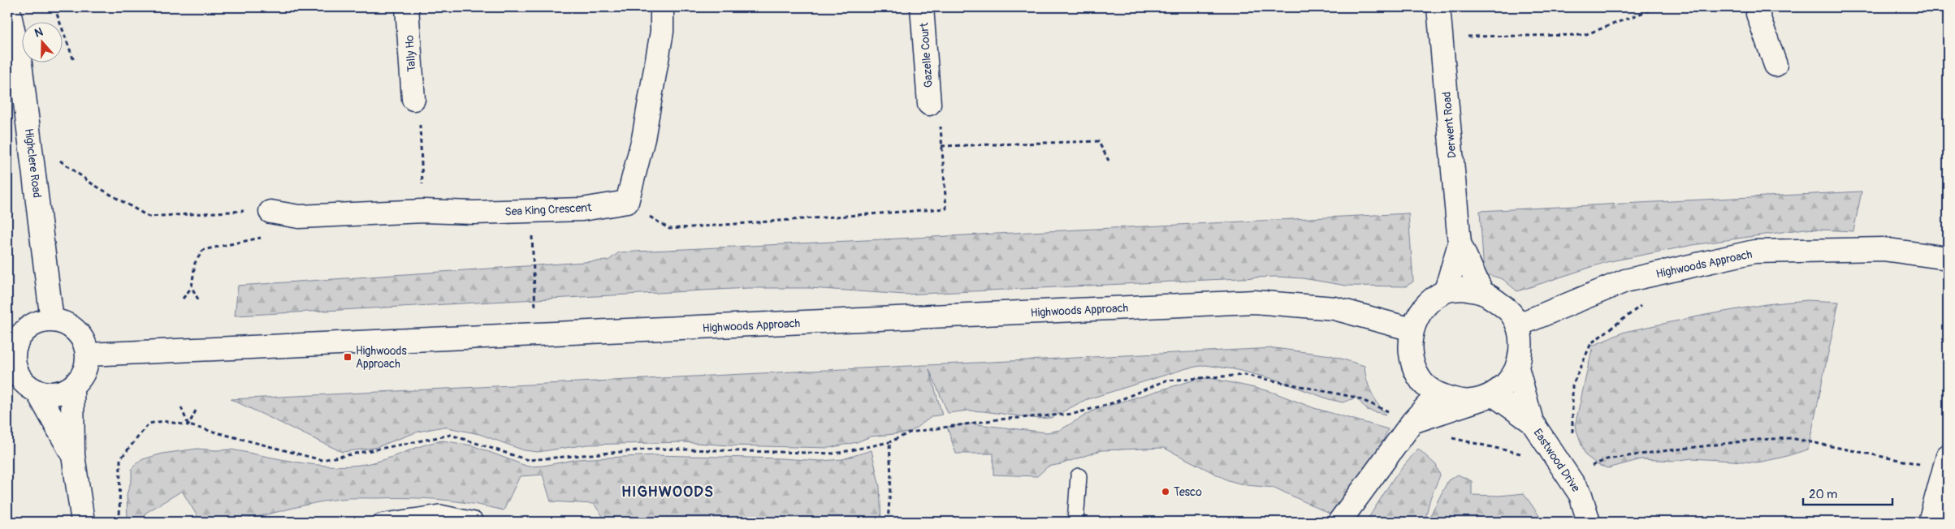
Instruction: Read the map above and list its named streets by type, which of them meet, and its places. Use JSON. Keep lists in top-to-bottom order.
{
  "streets": {
    "street": [
      "Tally Ho",
      "Gazelle Court",
      "Derwent Road",
      "Highclere Road",
      "Sea King Crescent",
      "Highwoods Approach",
      "Eastwood Drive"
    ]
  },
  "crossings": [
    ["Derwent Road", "Highwoods Approach"],
    ["Derwent Road", "Eastwood Drive"],
    ["Highclere Road", "Highwoods Approach"],
    ["Highwoods Approach", "Eastwood Drive"]
  ],
  "districts": ["HIGHWOODS"],
  "places": {
    "transit": ["Highwoods Approach"],
    "other": ["Tesco"]
  },
  "scale_bar": "20 m",
  "north": "top"
}
